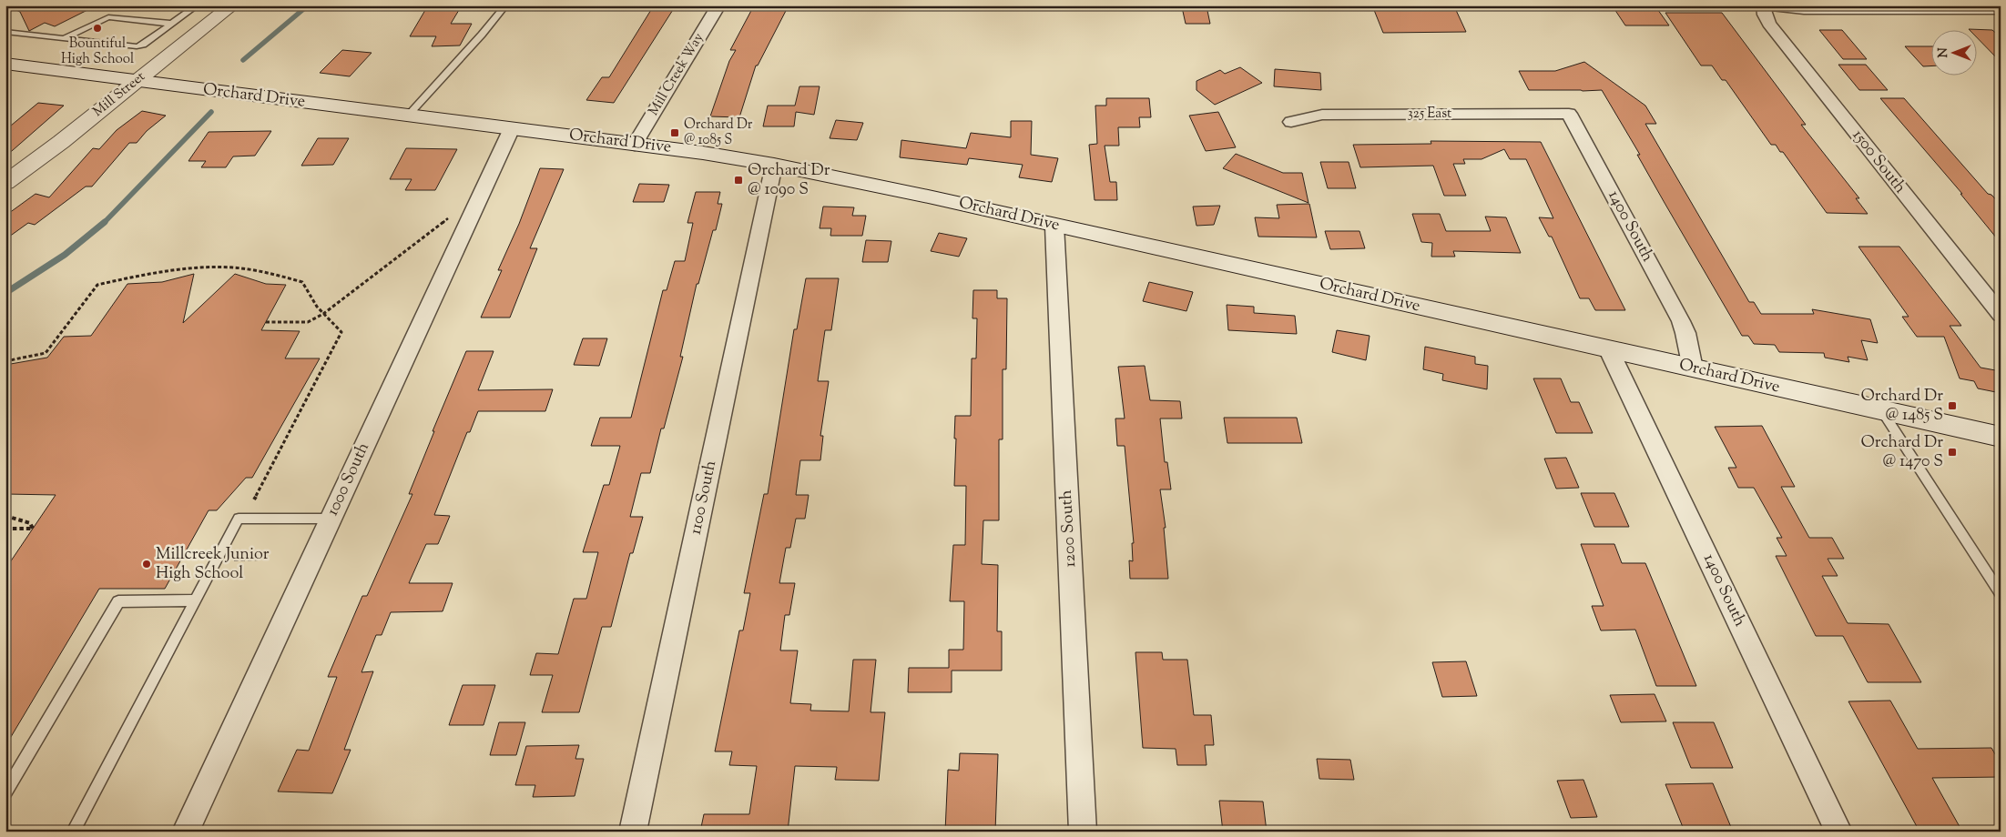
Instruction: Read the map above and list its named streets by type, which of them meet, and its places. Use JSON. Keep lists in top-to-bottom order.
{
  "streets": {
    "main road": ["Mill Street", "Orchard Drive"],
    "street": [
      "Mill Creek Way",
      "325 East",
      "1500 South",
      "1400 South",
      "1000 South",
      "1100 South",
      "1200 South"
    ]
  },
  "crossings": [
    ["Mill Creek Way", "Orchard Drive"],
    ["Mill Street", "Orchard Drive"],
    ["Orchard Drive", "1400 South"],
    ["Orchard Drive", "1000 South"],
    ["Orchard Drive", "1100 South"],
    ["Orchard Drive", "1200 South"],
    ["325 East", "1400 South"]
  ],
  "places": {
    "other": ["Bountiful High School", "Millcreek Junior High School"],
    "transit": [
      "Orchard Dr @ 1085 S",
      "Orchard Dr @ 1090 S",
      "Orchard Dr @ 1485 S",
      "Orchard Dr @ 1470 S"
    ]
  },
  "north": "left"
}
